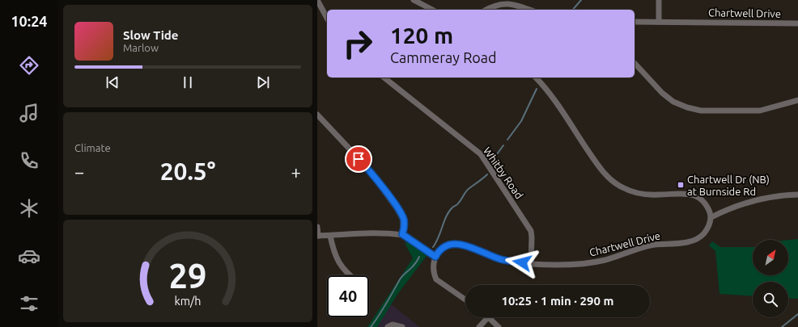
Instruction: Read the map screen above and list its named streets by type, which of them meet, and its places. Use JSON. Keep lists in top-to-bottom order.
{
  "streets": {
    "street": ["Chartwell Drive", "Whitby Road"]
  },
  "crossings": [
    ["Chartwell Drive", "Whitby Road"]
  ],
  "places": {
    "transit": ["Chartwell Dr (NB) at Burnside Rd"]
  },
  "north": "top right",
  "page": {
    "tabs": "10:24",
    "turn": ["120 m", "Cammeray Road"],
    "song": ["Slow Tide", "Marlow"],
    "tile": "Climate",
    "heat": ["−", "20.5°", "+"],
    "limit": "40",
    "trip": "10:25 · 1 min · 290 m",
    "gauge": ["29", "km/h"]
  }
}
